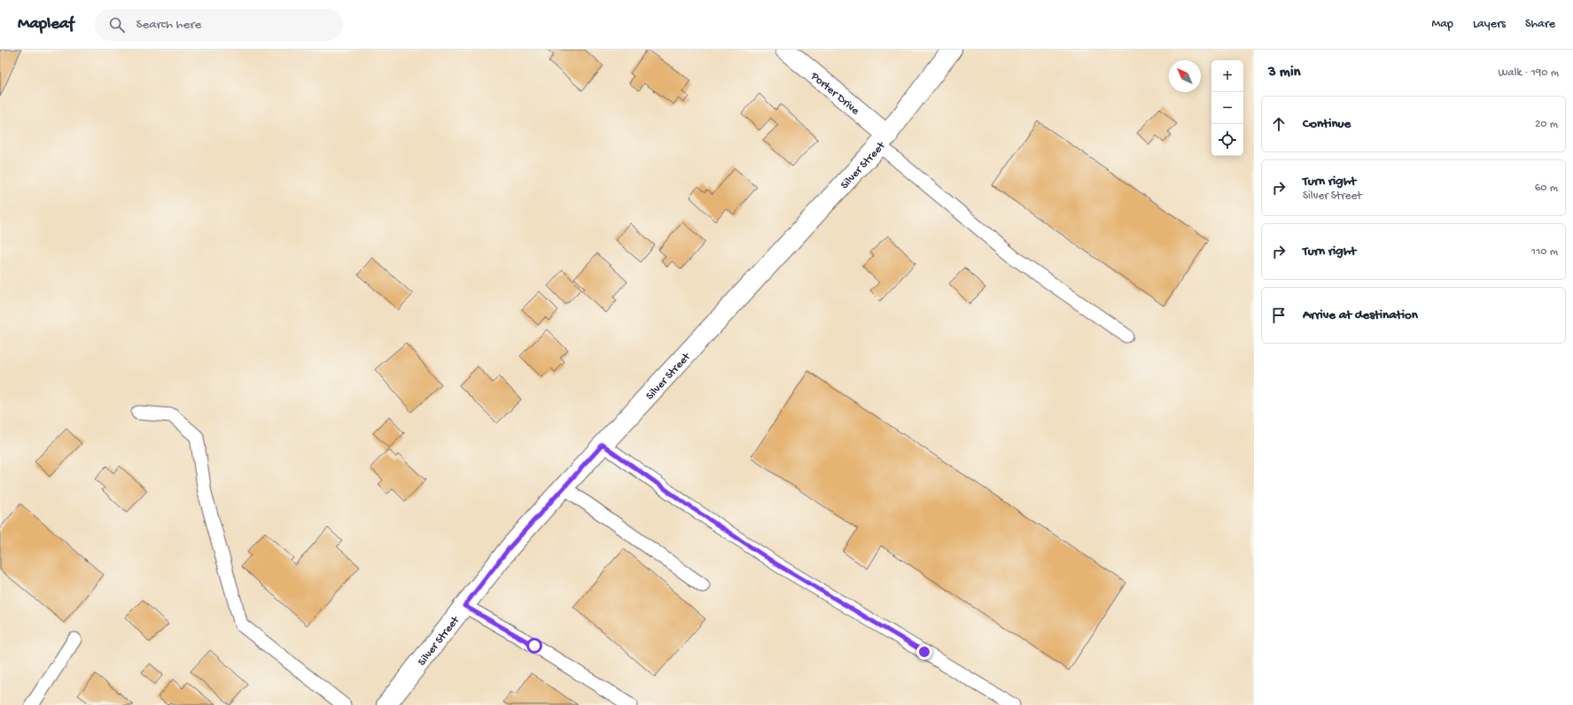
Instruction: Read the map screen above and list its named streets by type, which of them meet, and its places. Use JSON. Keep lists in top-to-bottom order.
{
  "streets": {
    "street": ["Porter Drive", "Silver Street"]
  },
  "crossings": [
    ["Porter Drive", "Silver Street"]
  ],
  "north": "top left",
  "page": {
    "header": "Mapleaf",
    "search": "Search here",
    "nav": ["Map", "Layers", "Share"],
    "heading": ["3 min", "Walk · 190 m"],
    "map_buttons": ["+", "−"],
    "list": [
      ["Continue", "20 m"],
      ["Turn right", "Silver Street", "60 m"],
      ["Turn right", "110 m"],
      "Arrive at destination"
    ]
  }
}
